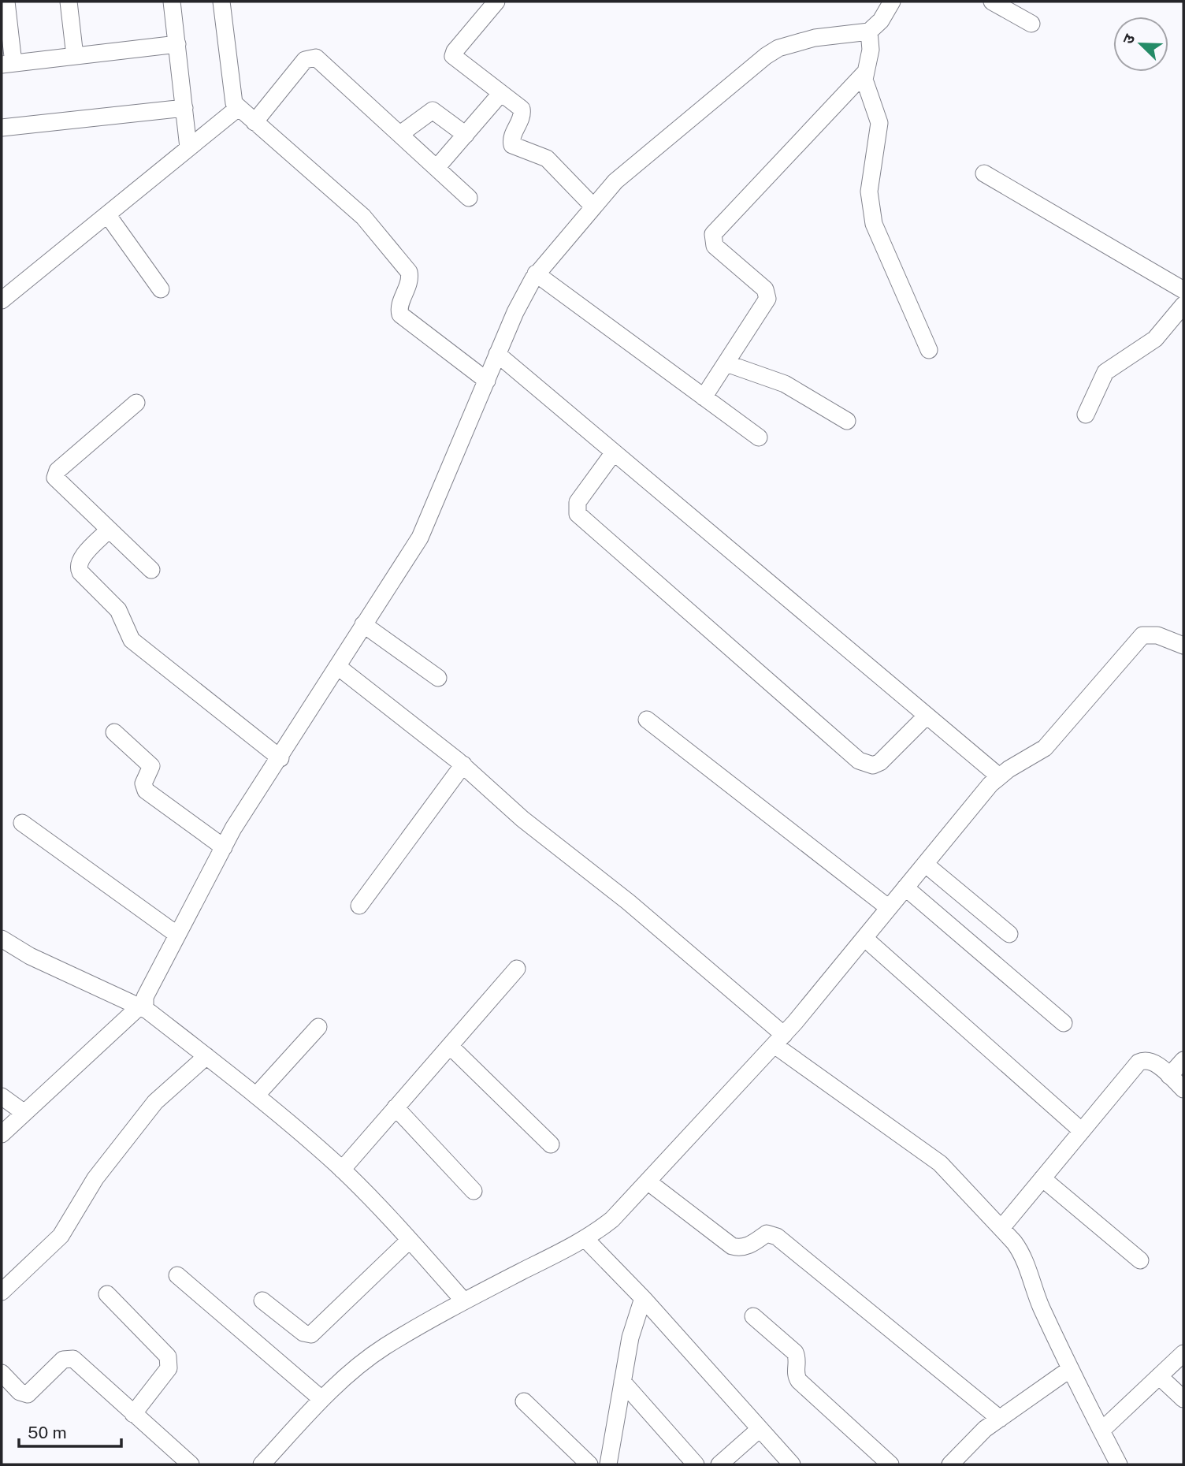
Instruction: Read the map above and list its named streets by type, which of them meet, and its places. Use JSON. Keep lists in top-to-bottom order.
{
  "scale_bar": "50 m",
  "north": "top left"
}
